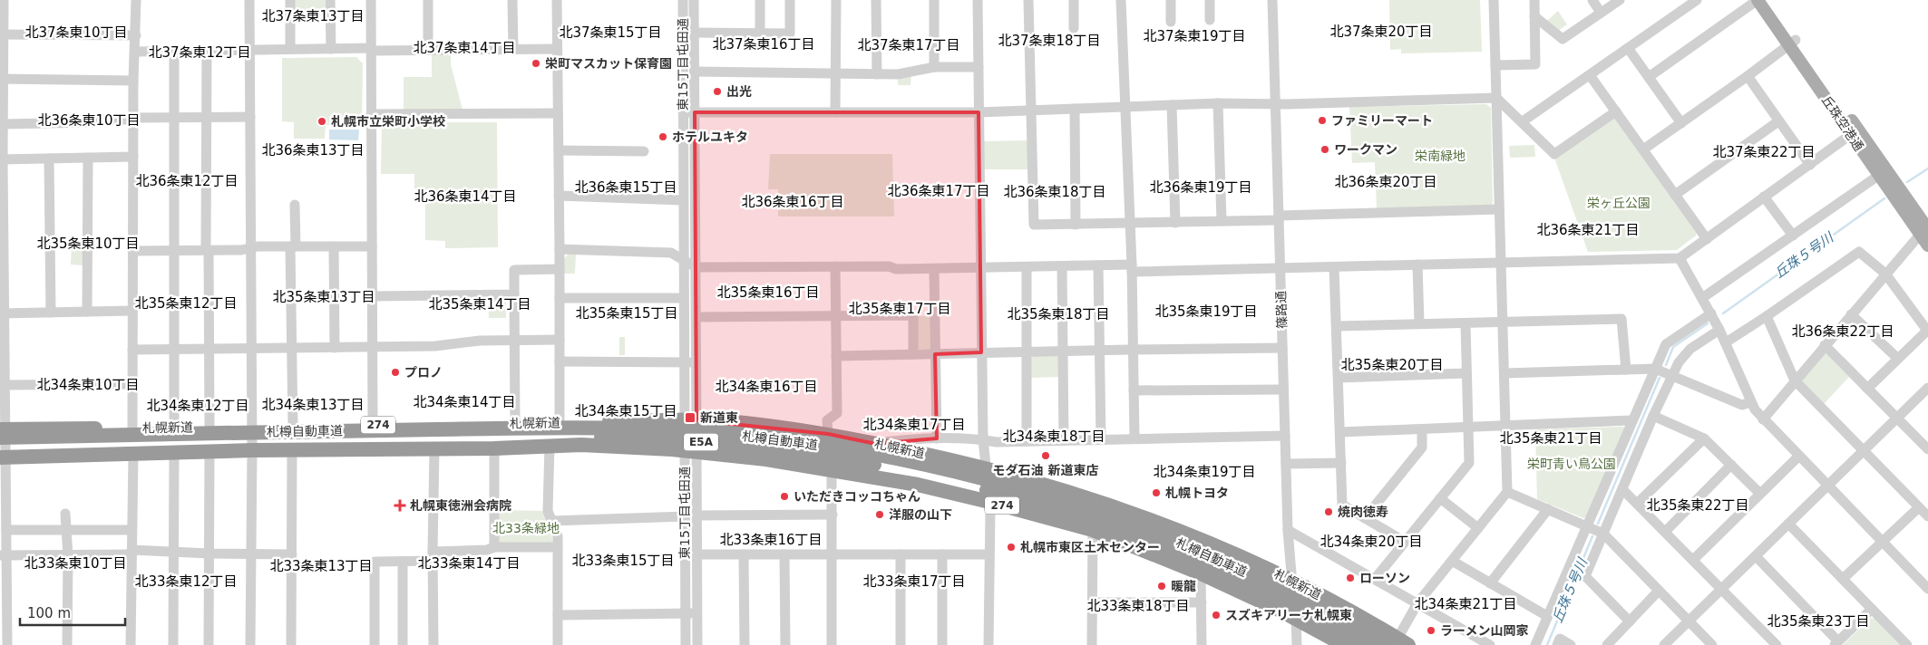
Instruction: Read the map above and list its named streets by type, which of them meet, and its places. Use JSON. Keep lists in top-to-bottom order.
{
  "streets": {
    "highway": [
      "札幌新道",
      "274",
      "札樽自動車道",
      "E5A"
    ],
    "main road": ["丘珠空港通"],
    "street": ["東15丁目屯田通", "篠路通"]
  },
  "crossings": [
    ["東15丁目屯田通", "札幌新道"],
    ["篠路通", "札幌新道"],
    ["札幌新道", "札樽自動車道"]
  ],
  "districts": [
    "北37条東13丁目",
    "北37条東20丁目",
    "北37条東10丁目",
    "北37条東15丁目",
    "北37条東19丁目",
    "北37条東18丁目",
    "北37条東16丁目",
    "北37条東17丁目",
    "北37条東14丁目",
    "北37条東12丁目",
    "北36条東10丁目",
    "北36条東13丁目",
    "北37条東22丁目",
    "北36条東12丁目",
    "北36条東20丁目",
    "北36条東15丁目",
    "北36条東19丁目",
    "北36条東17丁目",
    "北36条東18丁目",
    "北36条東14丁目",
    "北36条東16丁目",
    "北36条東21丁目",
    "北35条東10丁目",
    "北35条東16丁目",
    "北35条東13丁目",
    "北35条東12丁目",
    "北35条東14丁目",
    "北35条東17丁目",
    "北35条東19丁目",
    "北35条東15丁目",
    "北35条東18丁目",
    "北36条東22丁目",
    "北35条東20丁目",
    "北34条東10丁目",
    "北34条東16丁目",
    "北34条東14丁目",
    "北34条東13丁目",
    "北34条東12丁目",
    "北34条東15丁目",
    "北34条東17丁目",
    "北34条東18丁目",
    "北35条東21丁目",
    "北34条東19丁目",
    "北35条東22丁目",
    "北33条東16丁目",
    "北34条東20丁目",
    "北33条東15丁目",
    "北33条東10丁目",
    "北33条東14丁目",
    "北33条東13丁目",
    "北33条東12丁目",
    "北33条東17丁目",
    "北34条東21丁目",
    "北33条東18丁目",
    "北35条東23丁目"
  ],
  "water": ["丘珠５号川"],
  "parks": [
    "栄南緑地",
    "栄ヶ丘公園",
    "栄町青い鳥公園",
    "北33条緑地"
  ],
  "places": {
    "other": [
      "栄町マスカット保育園",
      "出光",
      "ファミリーマート",
      "札幌市立栄町小学校",
      "ホテルユキタ",
      "ワークマン",
      "プロノ",
      "モダ石油 新道東店",
      "札幌トヨタ",
      "いただきコッコちゃん",
      "焼肉徳寿",
      "洋服の山下",
      "札幌市東区土木センター",
      "ローソン",
      "暖龍",
      "スズキアリーナ札幌東",
      "ラーメン山岡家"
    ],
    "transit": ["新道東"],
    "health": ["札幌東徳洲会病院"]
  },
  "scale_bar": "100 m"
}
